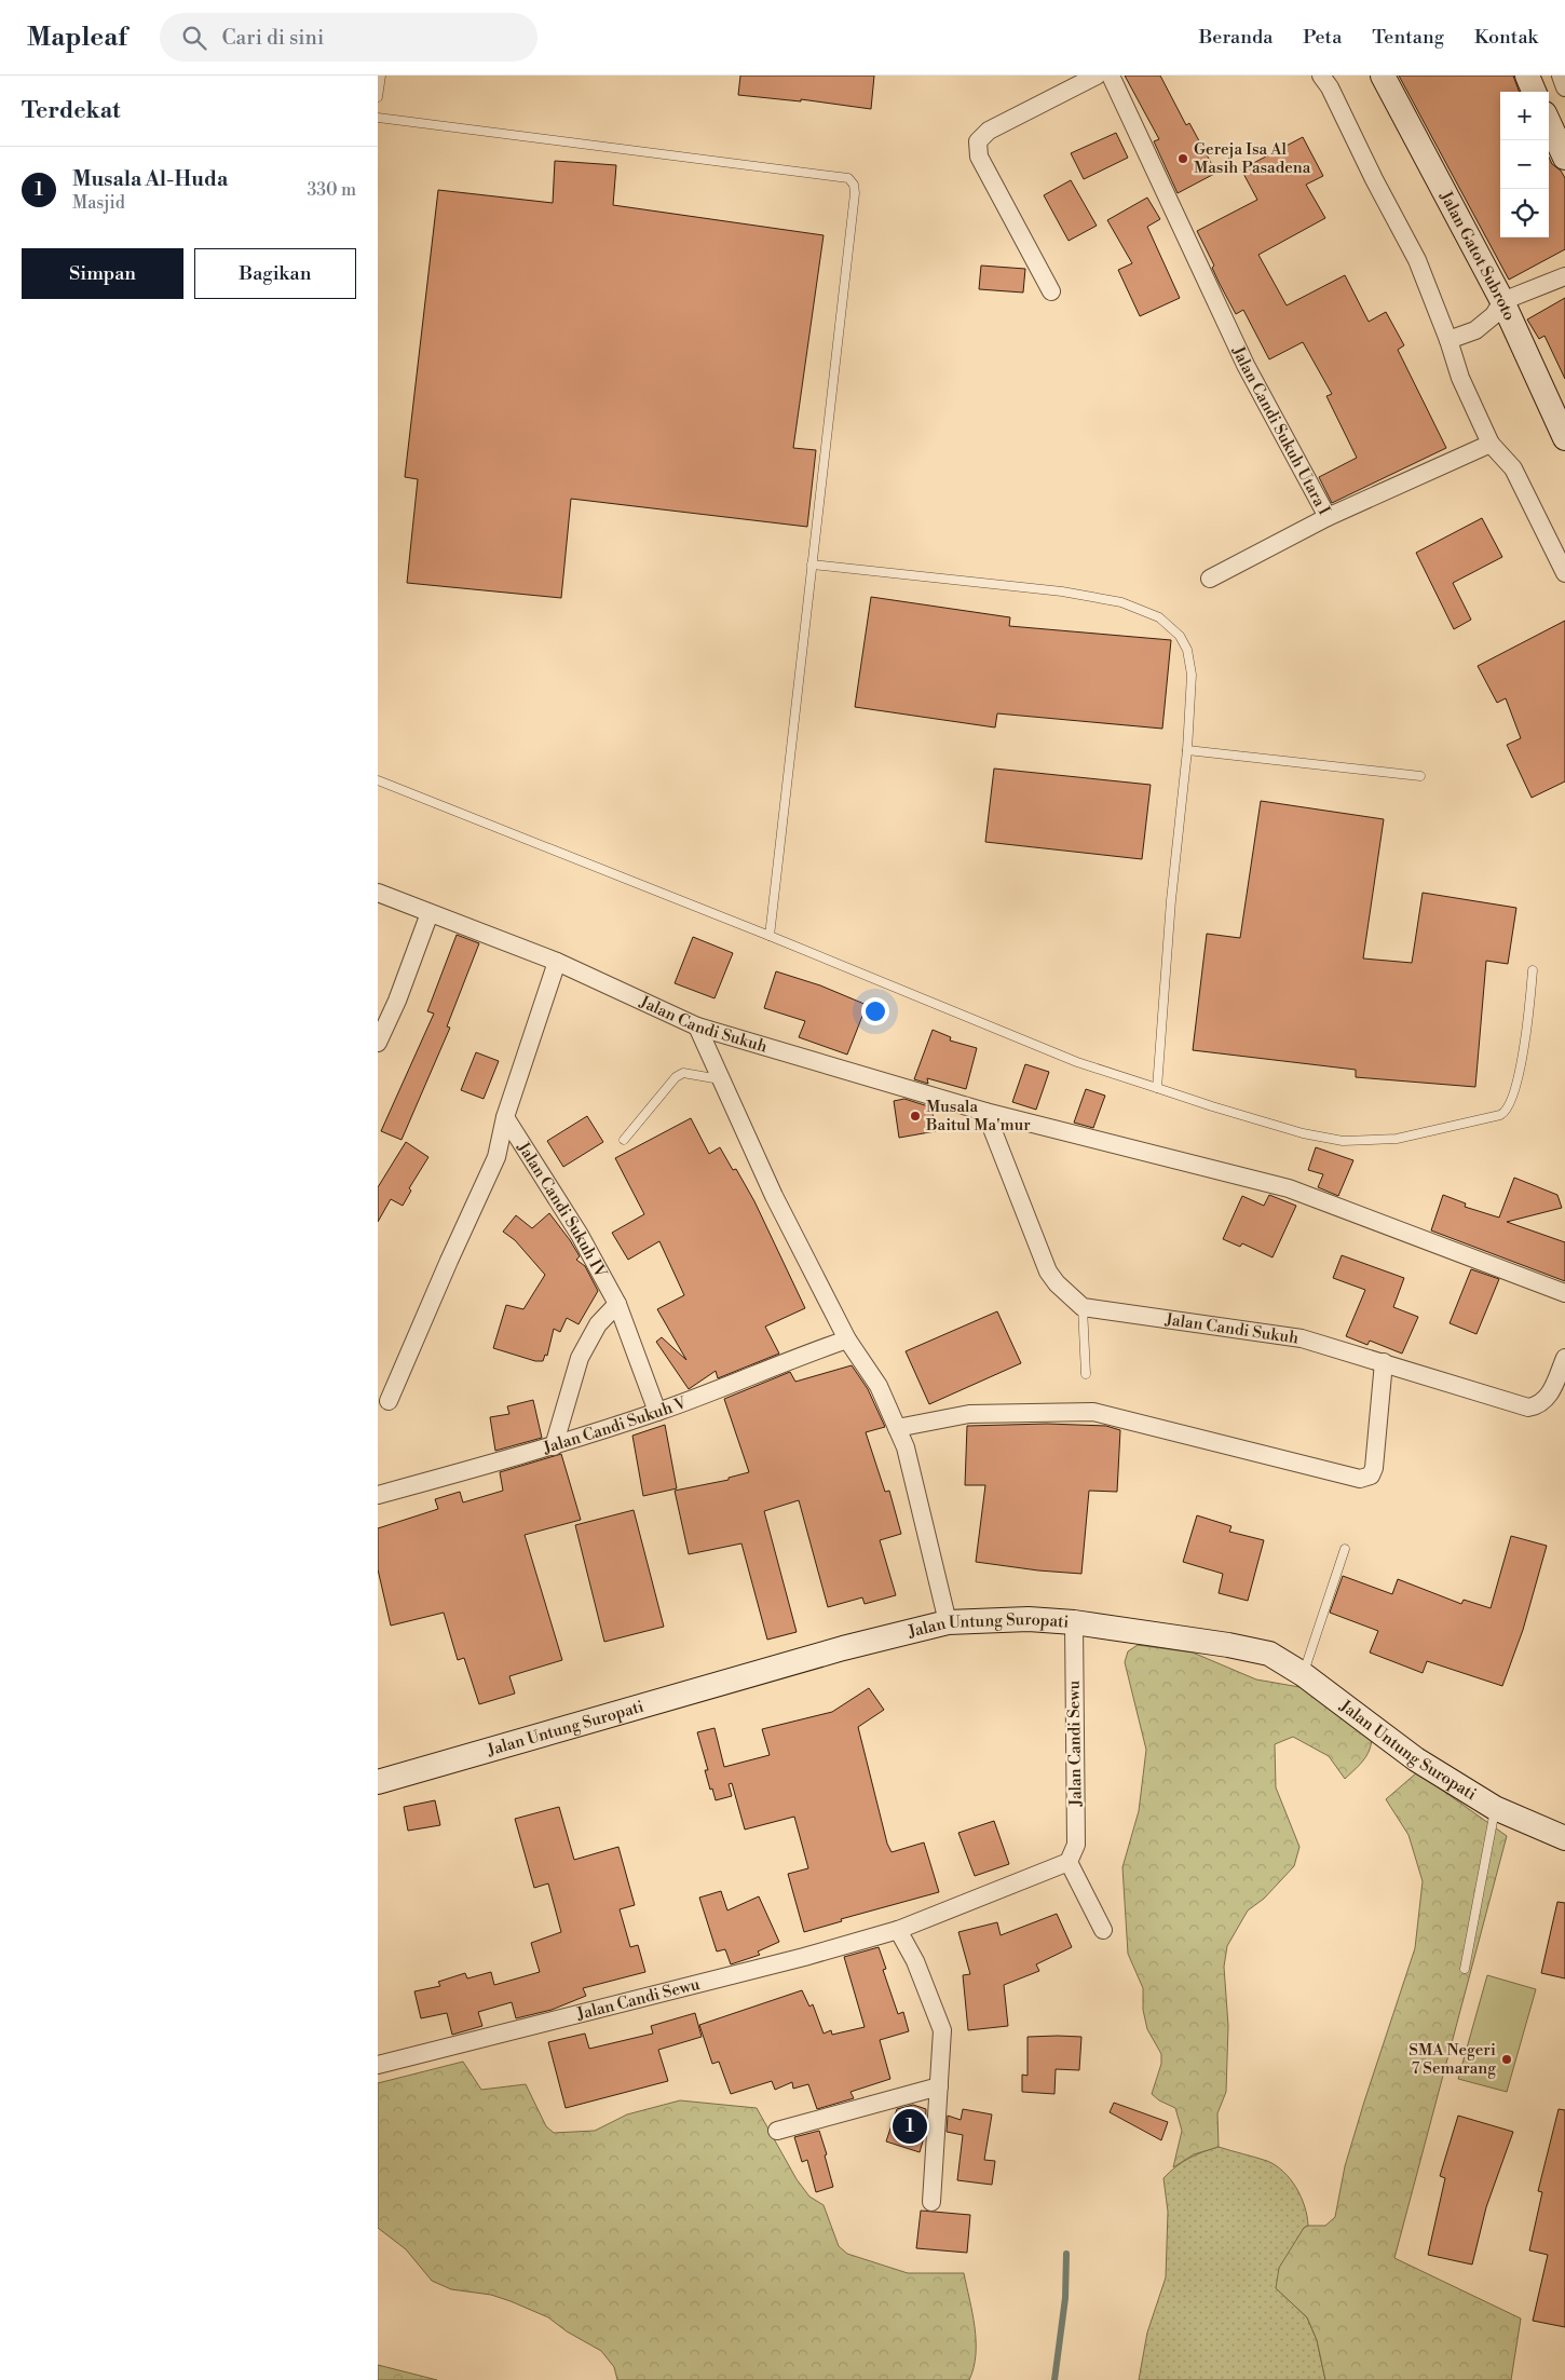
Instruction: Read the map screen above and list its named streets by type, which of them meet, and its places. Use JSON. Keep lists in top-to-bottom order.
{
  "streets": {
    "main road": ["Jalan Gatot Subroto", "Jalan Untung Suropati"],
    "street": [
      "Jalan Candi Sukuh Utara I",
      "Jalan Candi Sukuh",
      "Jalan Candi Sukuh IV",
      "Jalan Candi Sukuh V",
      "Jalan Candi Sewu"
    ]
  },
  "crossings": [
    ["Jalan Candi Sukuh IV", "Jalan Candi Sukuh V"],
    ["Jalan Untung Suropati", "Jalan Candi Sewu"]
  ],
  "places": ["Gereja Isa Al Masih Pasadena", "Musala Baitul Ma'mur", "SMA Negeri 7 Semarang"],
  "page": {
    "header": "Mapleaf",
    "search": "Cari di sini",
    "nav": [
      "Beranda",
      "Peta",
      "Tentang",
      "Kontak"
    ],
    "heading": "Terdekat",
    "map_buttons": ["+", "−"],
    "list": [
      {
        "mark": "1",
        "name": "Musala Al-Huda",
        "note": "Masjid",
        "value": "330 m"
      }
    ],
    "buttons": ["Simpan", "Bagikan"],
    "pins": "1"
  }
}
